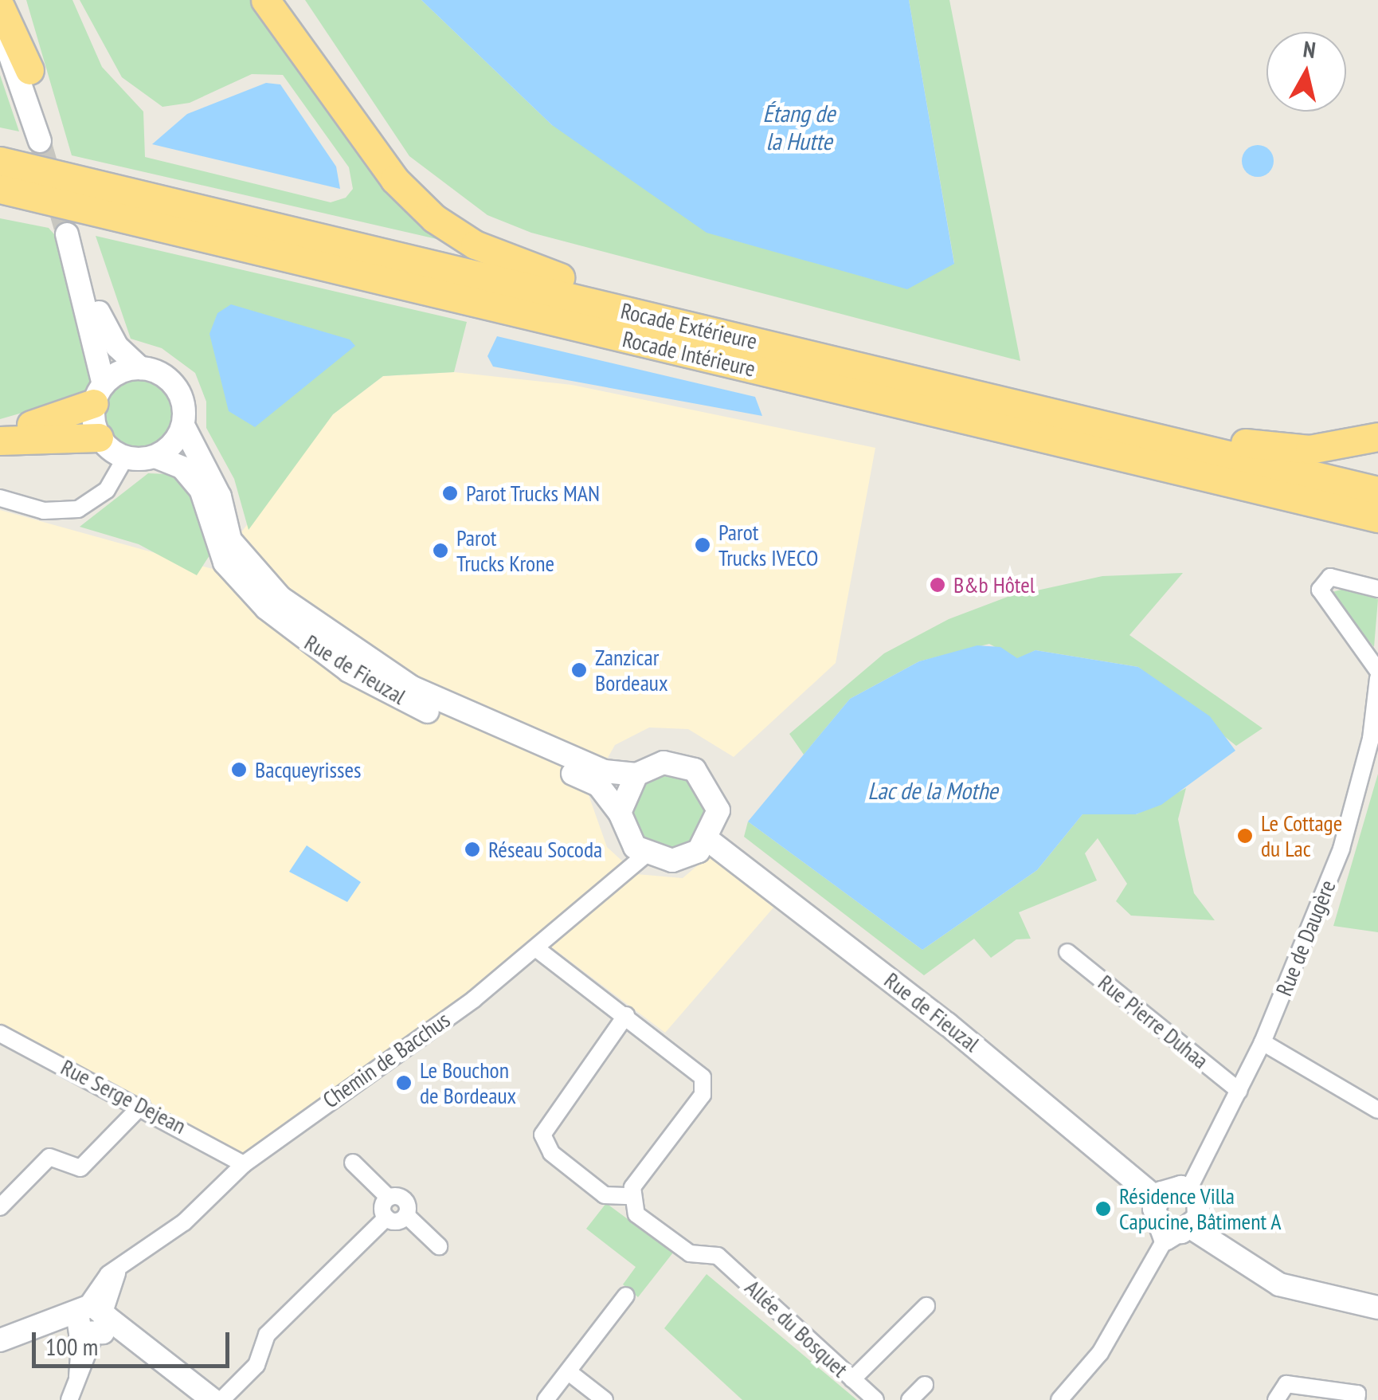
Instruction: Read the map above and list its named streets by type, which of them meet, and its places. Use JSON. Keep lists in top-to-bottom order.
{
  "streets": {
    "highway": ["Rocade Extérieure", "Rocade Intérieure"],
    "street": [
      "Rue de Fieuzal",
      "Rue de Daugère",
      "Rue Pierre Duhaa",
      "Chemin de Bacchus",
      "Rue Serge Dejean",
      "Allée du Bosquet"
    ]
  },
  "crossings": [
    ["Rue de Fieuzal", "Rue de Daugère"],
    ["Rue de Fieuzal", "Chemin de Bacchus"],
    ["Rue de Daugère", "Rue Pierre Duhaa"],
    ["Chemin de Bacchus", "Rue Serge Dejean"]
  ],
  "water": ["Étang de la Hutte", "Lac de la Mothe"],
  "places": [
    "Parot Trucks MAN",
    "Parot Trucks IVECO",
    "Parot Trucks Krone",
    "B&b Hôtel",
    "Zanzicar Bordeaux",
    "Bacqueyrisses",
    "Le Cottage du Lac",
    "Réseau Socoda",
    "Le Bouchon de Bordeaux",
    "Résidence Villa Capucine, Bâtiment A"
  ],
  "scale_bar": "100 m",
  "north": "top"
}
